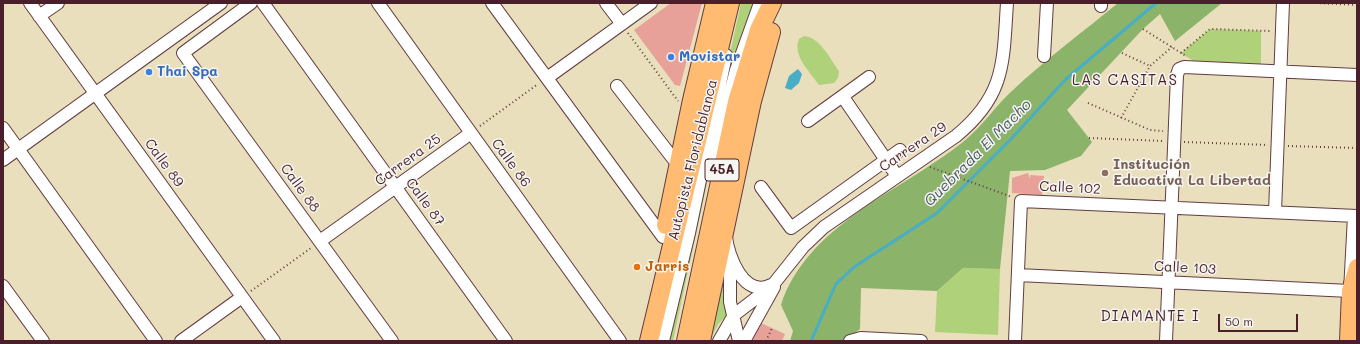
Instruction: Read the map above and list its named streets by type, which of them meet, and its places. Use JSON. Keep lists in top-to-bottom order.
{
  "streets": {
    "highway": ["Autopista Floridablanca", "45A"],
    "street": [
      "Carrera 29",
      "Carrera 25",
      "Calle 89",
      "Calle 86",
      "Calle 88",
      "Calle 102",
      "Calle 87",
      "Calle 103"
    ]
  },
  "crossings": [
    ["Carrera 25", "Calle 86"],
    ["Carrera 25", "Calle 88"],
    ["Carrera 25", "Calle 87"],
    ["Calle 102", "Calle 103"]
  ],
  "districts": ["LAS CASITAS", "DIAMANTE I"],
  "water": ["Quebrada El Macho"],
  "places": [
    "Movistar",
    "Thai Spa",
    "Institución Educativa La Libertad",
    "Jarris"
  ],
  "scale_bar": "50 m"
}
